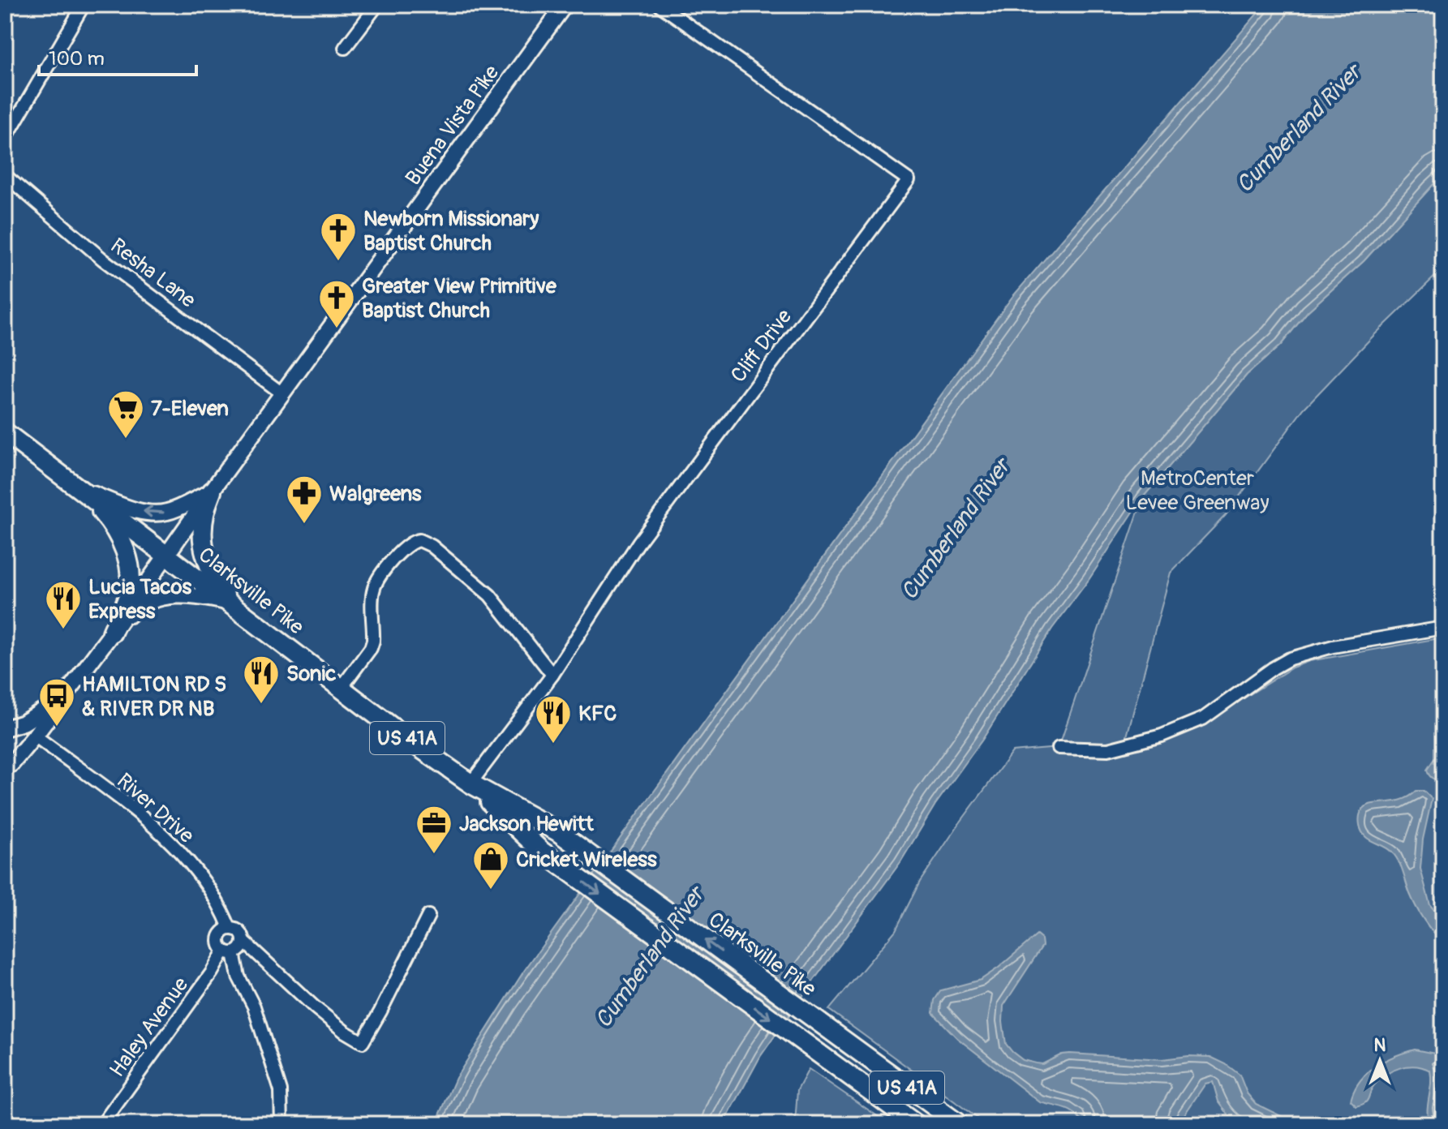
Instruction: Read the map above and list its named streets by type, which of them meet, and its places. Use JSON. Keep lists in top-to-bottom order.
{
  "streets": {
    "main road": ["Buena Vista Pike", "Clarksville Pike", "US 41A"],
    "street": [
      "Resha Lane",
      "Cliff Drive",
      "River Drive",
      "Haley Avenue"
    ]
  },
  "crossings": [
    ["Buena Vista Pike", "Resha Lane"],
    ["Buena Vista Pike", "Clarksville Pike"],
    ["Cliff Drive", "Clarksville Pike"],
    ["River Drive", "Haley Avenue"]
  ],
  "water": ["Cumberland River"],
  "parks": ["MetroCenter Levee Greenway"],
  "places": {
    "church": ["Newborn Missionary Baptist Church", "Greater View Primitive Baptist Church"],
    "supermarket": ["7-Eleven"],
    "pharmacy": ["Walgreens"],
    "restaurant": ["Lucia Tacos Express", "Sonic", "KFC"],
    "bus stop": ["HAMILTON RD S & RIVER DR NB"],
    "office": ["Jackson Hewitt"],
    "shop": ["Cricket Wireless"]
  },
  "scale_bar": "100 m",
  "north": "top"
}
